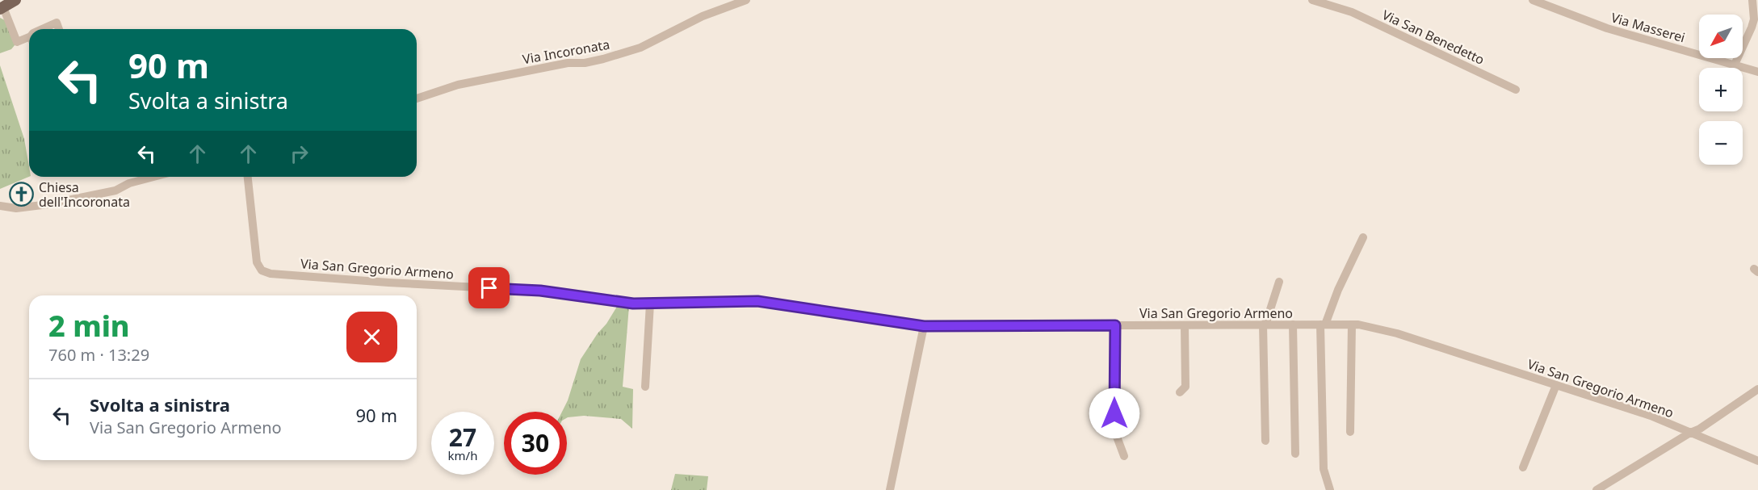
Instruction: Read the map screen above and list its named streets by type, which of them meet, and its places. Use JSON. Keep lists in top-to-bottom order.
{
  "streets": {
    "street": [
      "Via Masserei",
      "Via San Benedetto",
      "Via Incoronata",
      "Via San Gregorio Armeno"
    ]
  },
  "places": {
    "church": ["Chiesa dell'Incoronata"]
  },
  "north": "bottom left",
  "page": {
    "map_buttons": ["+", "−"],
    "turn": ["90 m", "Svolta a sinistra"],
    "heading": ["2 min", "760 m · 13:29"],
    "list": [
      {
        "name": "Svolta a sinistra",
        "note": "Via San Gregorio Armeno",
        "value": "90 m"
      }
    ],
    "speed": "27 km/h",
    "limit": "30"
  }
}
